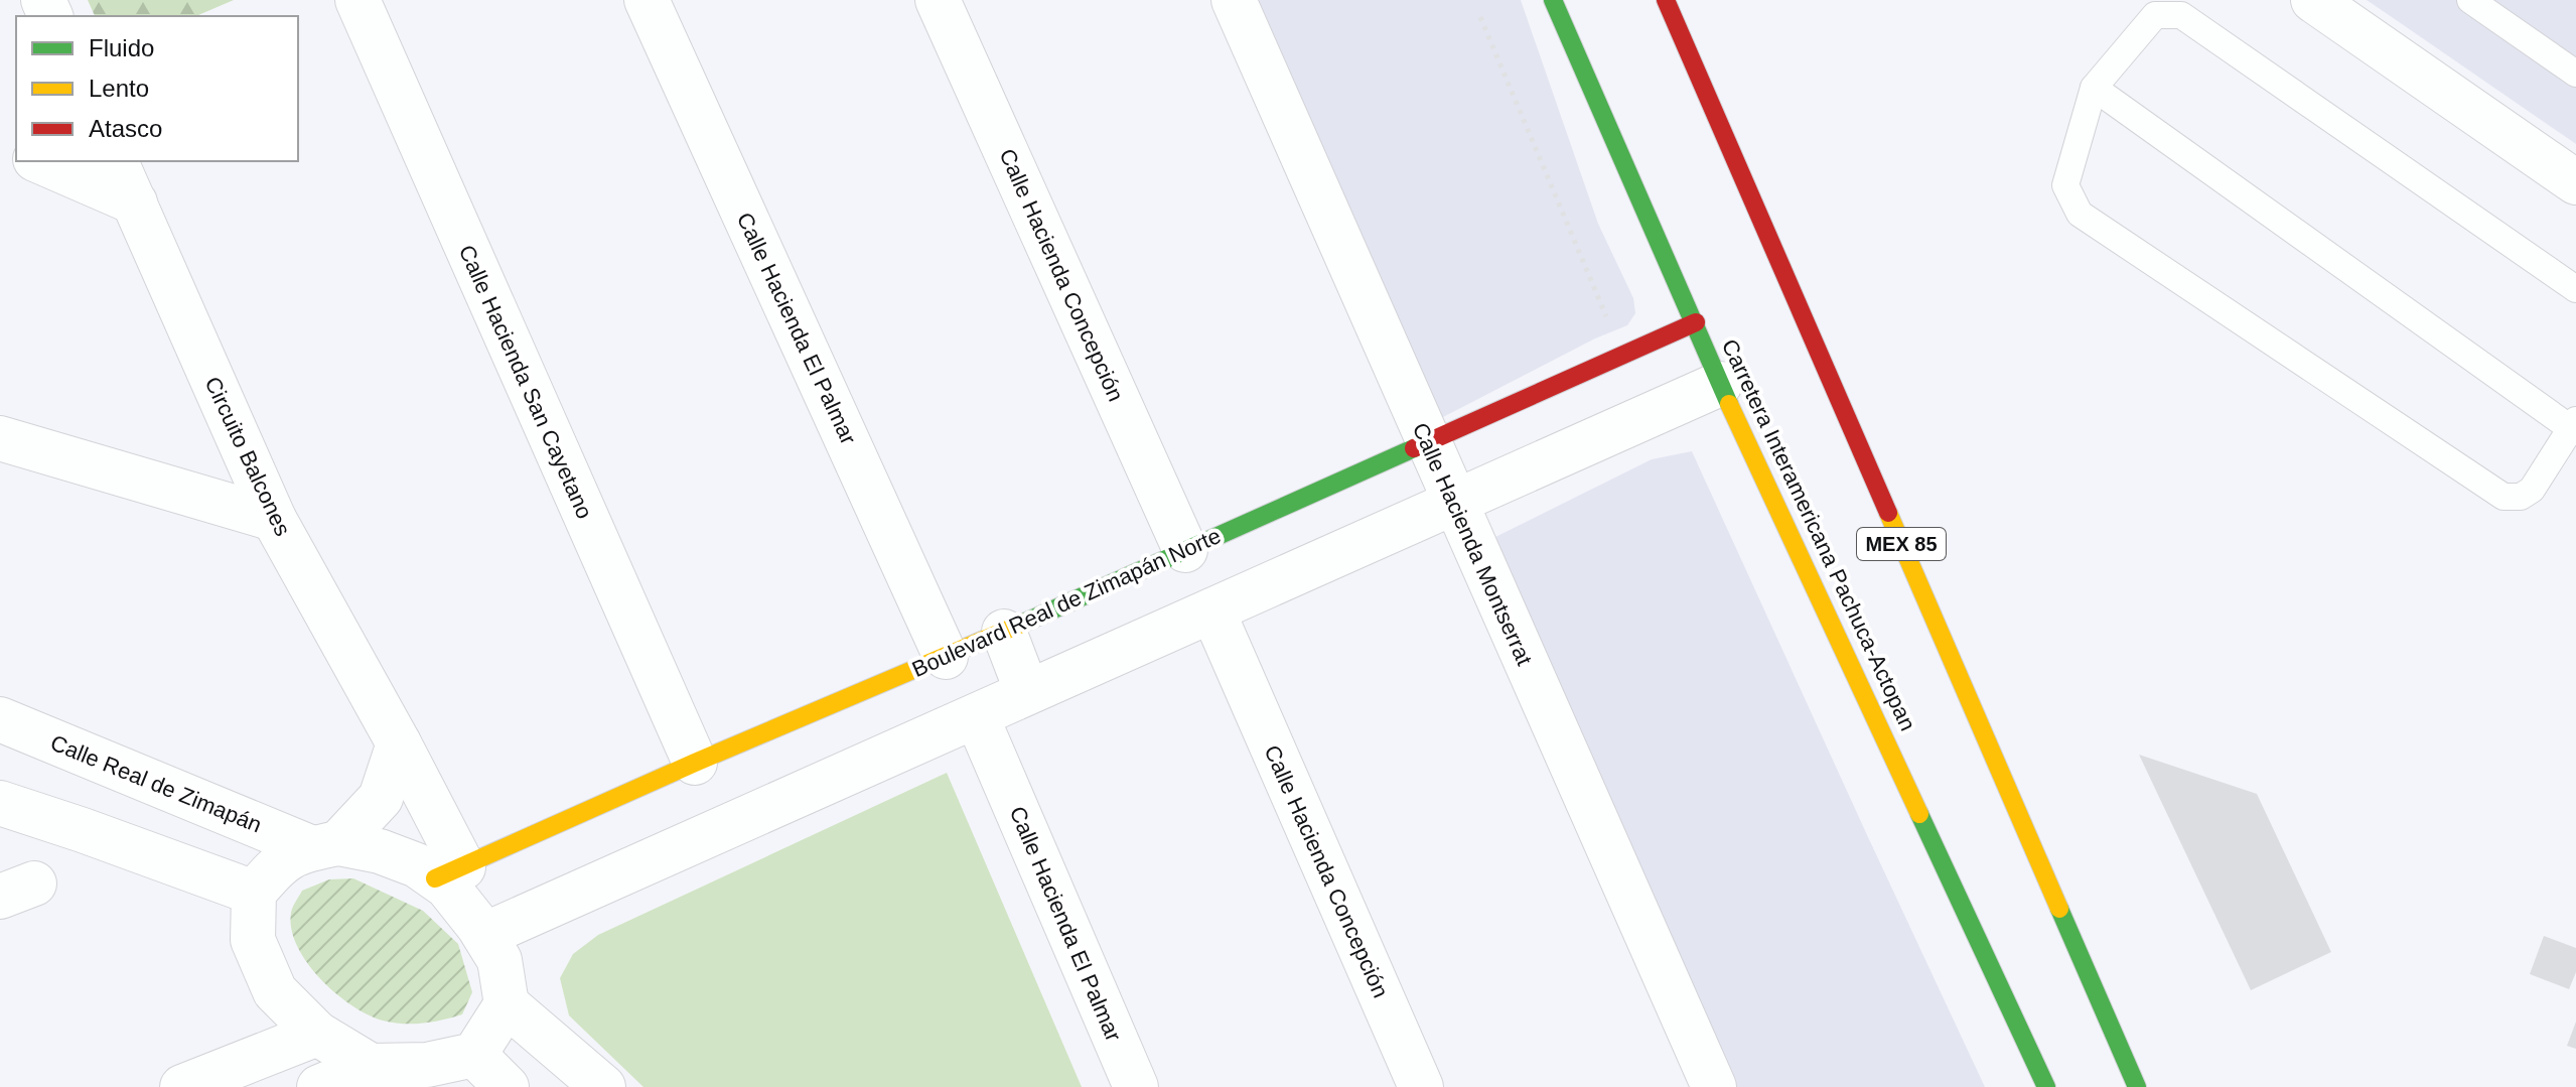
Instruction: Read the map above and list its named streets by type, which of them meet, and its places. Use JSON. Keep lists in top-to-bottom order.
{
  "streets": {
    "main road": ["Carretera Interamericana Pachuca-Actopan", "MEX 85", "Boulevard Real de Zimapán Norte"],
    "street": [
      "Calle Hacienda Concepción",
      "Calle Hacienda El Palmar",
      "Calle Hacienda San Cayetano",
      "Circuito Balcones",
      "Calle Hacienda Montserrat",
      "Calle Real de Zimapán"
    ]
  },
  "crossings": [
    ["Calle Hacienda Concepción", "Boulevard Real de Zimapán Norte"],
    ["Calle Hacienda El Palmar", "Boulevard Real de Zimapán Norte"],
    ["Calle Hacienda San Cayetano", "Boulevard Real de Zimapán Norte"],
    ["Circuito Balcones", "Boulevard Real de Zimapán Norte"],
    ["Circuito Balcones", "Calle Real de Zimapán"],
    ["Carretera Interamericana Pachuca-Actopan", "Boulevard Real de Zimapán Norte"],
    ["Calle Hacienda Montserrat", "Boulevard Real de Zimapán Norte"],
    ["Boulevard Real de Zimapán Norte", "Calle Real de Zimapán"]
  ],
  "legend": ["Fluido", "Lento", "Atasco"]
}
